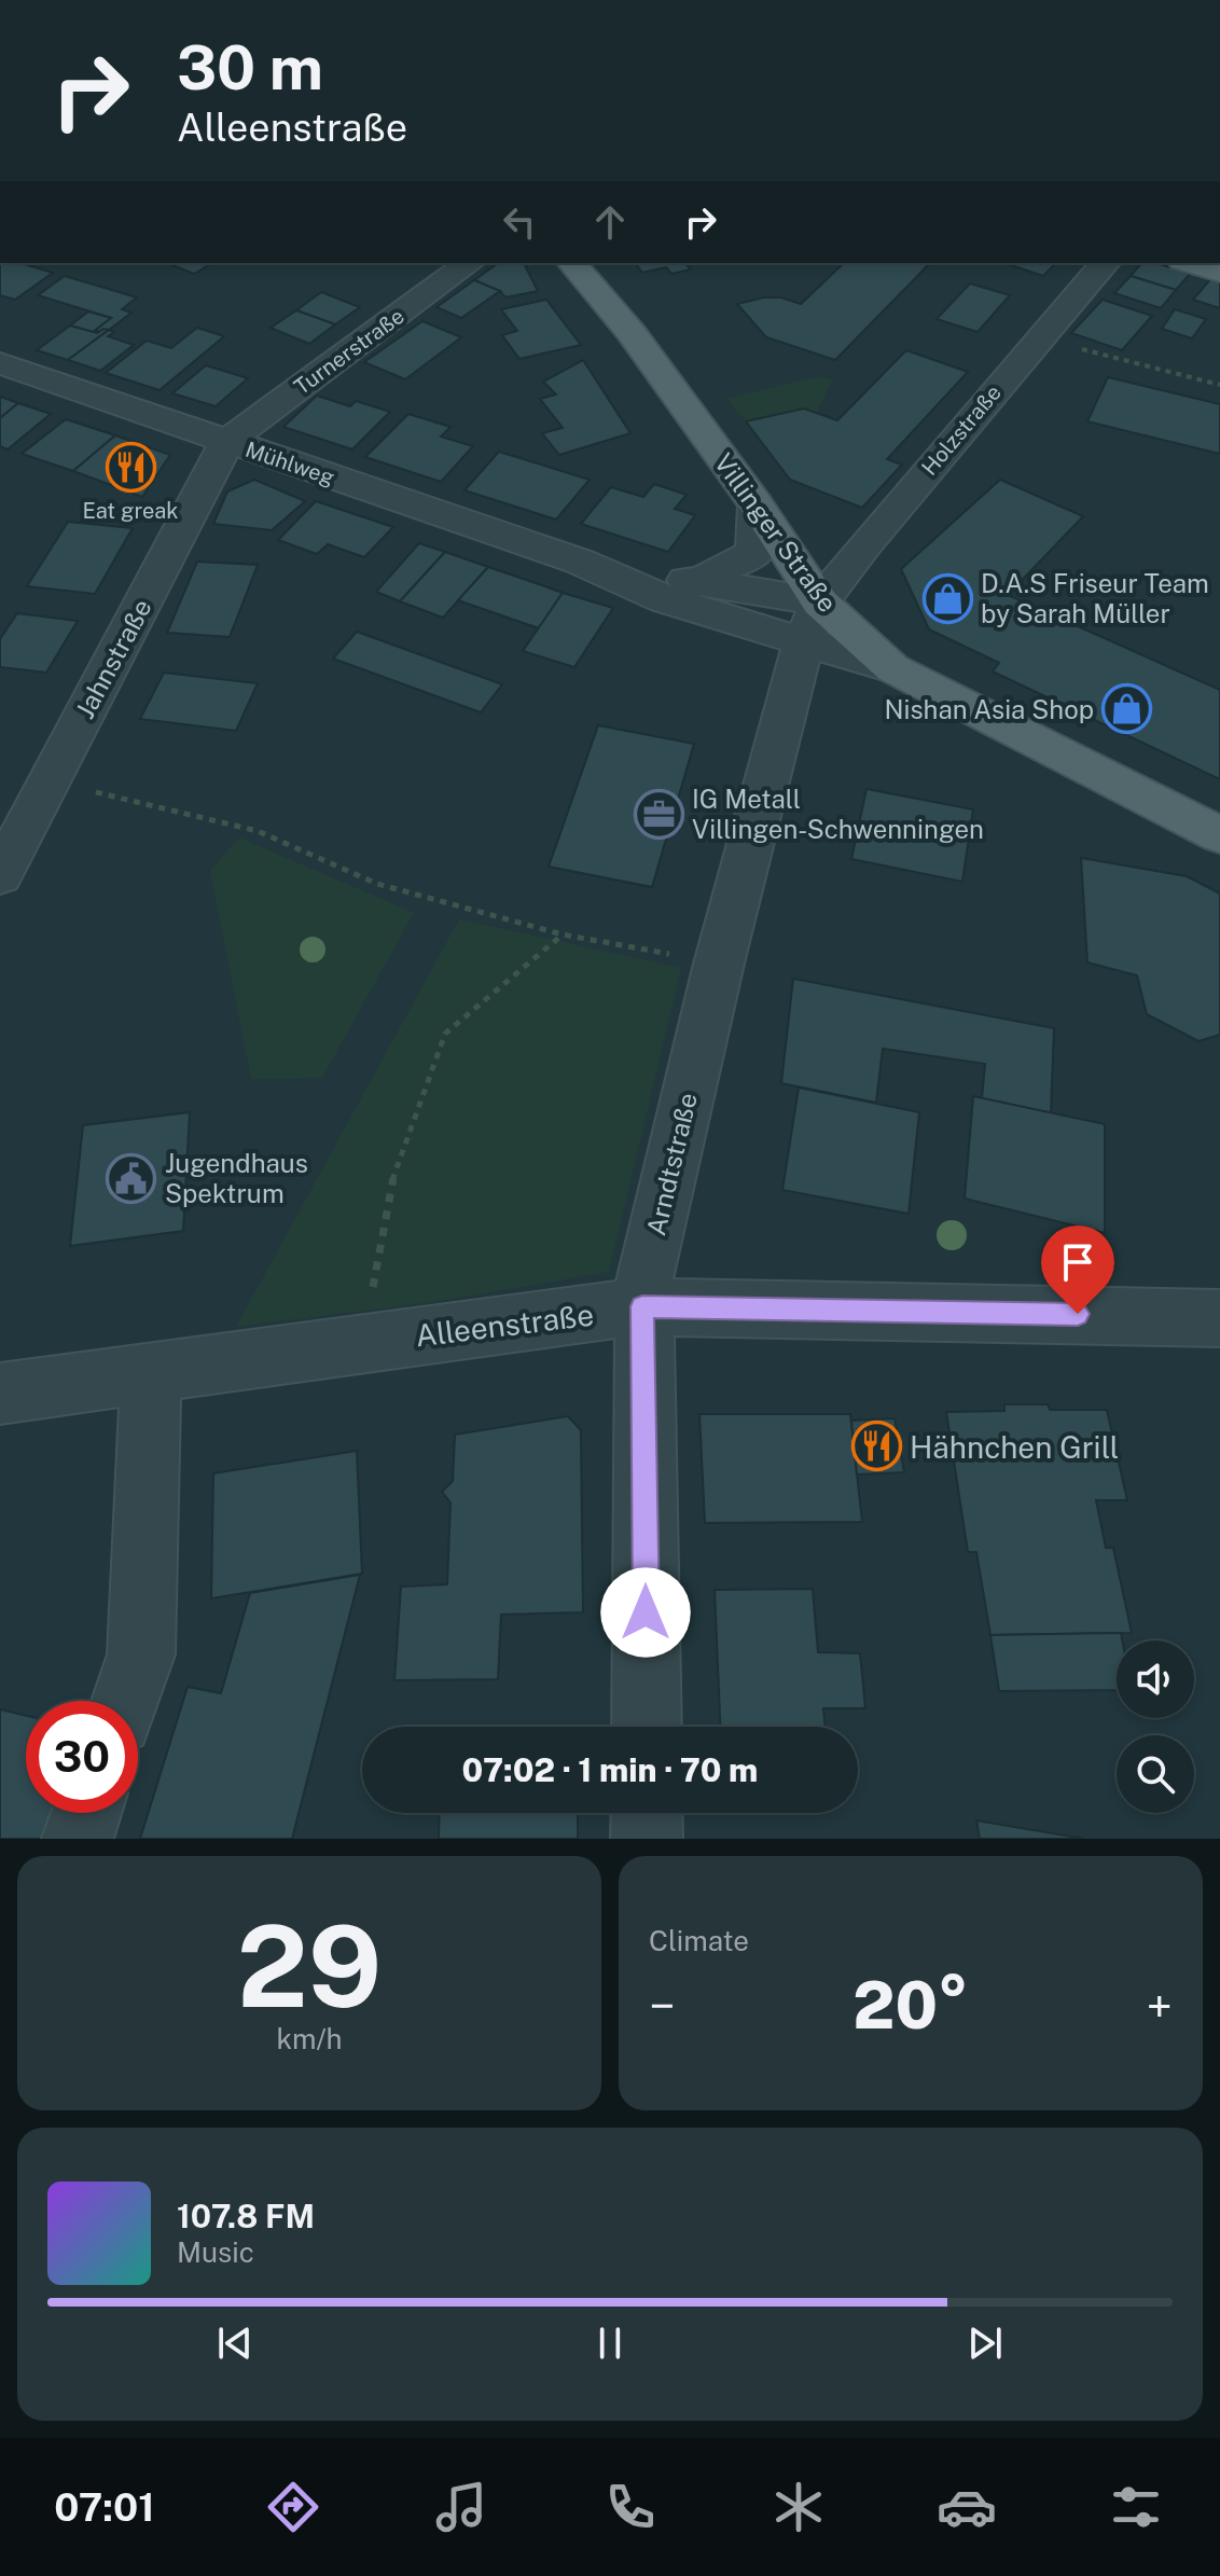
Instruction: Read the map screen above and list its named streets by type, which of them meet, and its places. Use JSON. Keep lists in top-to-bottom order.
{
  "streets": {
    "main road": ["Villinger Straße"],
    "street": [
      "Turnerstraße",
      "Holzstraße",
      "Mühlweg",
      "Jahnstraße",
      "Arndtstraße",
      "Alleenstraße"
    ]
  },
  "crossings": [
    ["Turnerstraße", "Mühlweg"],
    ["Turnerstraße", "Jahnstraße"],
    ["Holzstraße", "Mühlweg"],
    ["Holzstraße", "Villinger Straße"],
    ["Holzstraße", "Arndtstraße"],
    ["Mühlweg", "Villinger Straße"],
    ["Mühlweg", "Jahnstraße"],
    ["Mühlweg", "Arndtstraße"],
    ["Villinger Straße", "Arndtstraße"],
    ["Arndtstraße", "Alleenstraße"]
  ],
  "places": {
    "restaurant": ["Eat greak", "Hähnchen Grill"],
    "shop": ["D.A.S Friseur Team by Sarah Müller", "Nishan Asia Shop"],
    "office": ["IG Metall Villingen-Schwenningen"],
    "public building": ["Jugendhaus Spektrum"]
  },
  "page": {
    "turn": ["30 m", "Alleenstraße"],
    "limit": "30",
    "trip": "07:02 · 1 min · 70 m",
    "tile": [
      ["29", "km/h"],
      "Climate"
    ],
    "heat": ["−", "20°", "+"],
    "song": ["107.8 FM", "Music"],
    "tabs": "07:01"
  }
}
